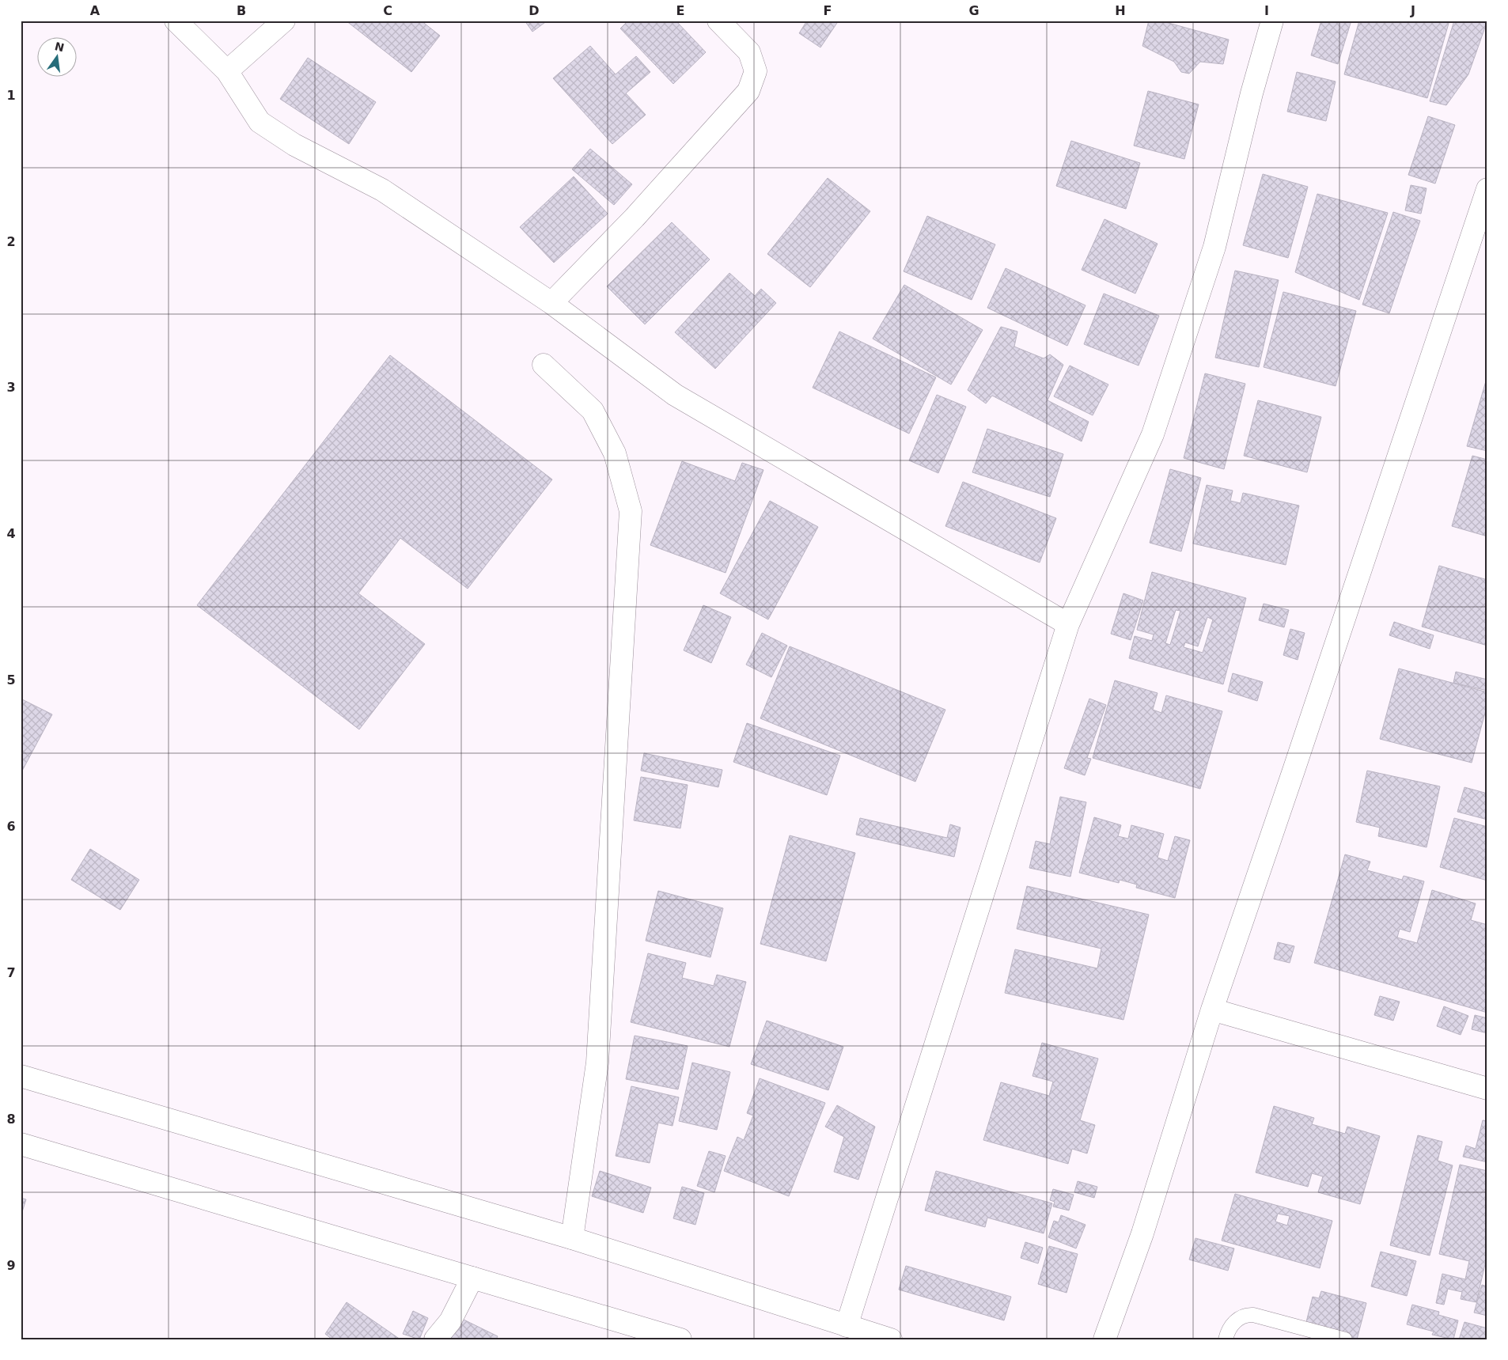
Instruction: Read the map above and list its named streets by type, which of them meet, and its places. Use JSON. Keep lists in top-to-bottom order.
{
  "north": "top",
  "grid": {
    "columns": [
      "A",
      "B",
      "C",
      "D",
      "E",
      "F",
      "G",
      "H",
      "I",
      "J"
    ],
    "rows": [
      "1",
      "2",
      "3",
      "4",
      "5",
      "6",
      "7",
      "8",
      "9"
    ]
  }
}
